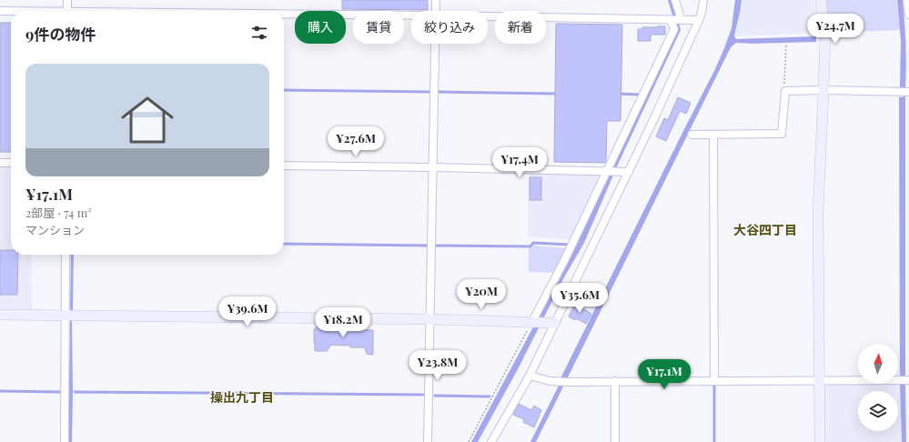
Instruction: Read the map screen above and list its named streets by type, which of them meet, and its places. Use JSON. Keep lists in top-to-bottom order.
{
  "districts": ["大谷四丁目", "操出九丁目"],
  "north": "top",
  "page": {
    "chip": [
      "購入",
      "賃貸",
      "絞り込み",
      "新着"
    ],
    "heading": "9件の物件",
    "price": [
      "¥24.7M",
      "¥27.6M",
      "¥17.4M",
      "¥20M",
      "¥35.6M",
      "¥39.6M",
      "¥18.2M",
      "¥23.8M",
      "¥17.1M"
    ],
    "list": [
      {
        "name": "¥17.1M",
        "note": "2部屋 · 74 m² · マンション"
      }
    ]
  }
}
